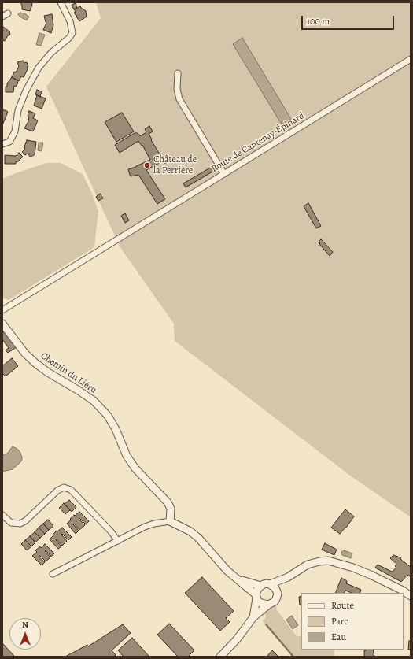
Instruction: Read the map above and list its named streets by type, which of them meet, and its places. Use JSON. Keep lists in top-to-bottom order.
{
  "streets": {
    "street": ["Route de Cantenay-Épinard", "Chemin du Liéru"]
  },
  "places": ["Château de la Perrière"],
  "legend": ["Route", "Parc", "Eau"],
  "scale_bar": "100 m",
  "north": "top"
}
